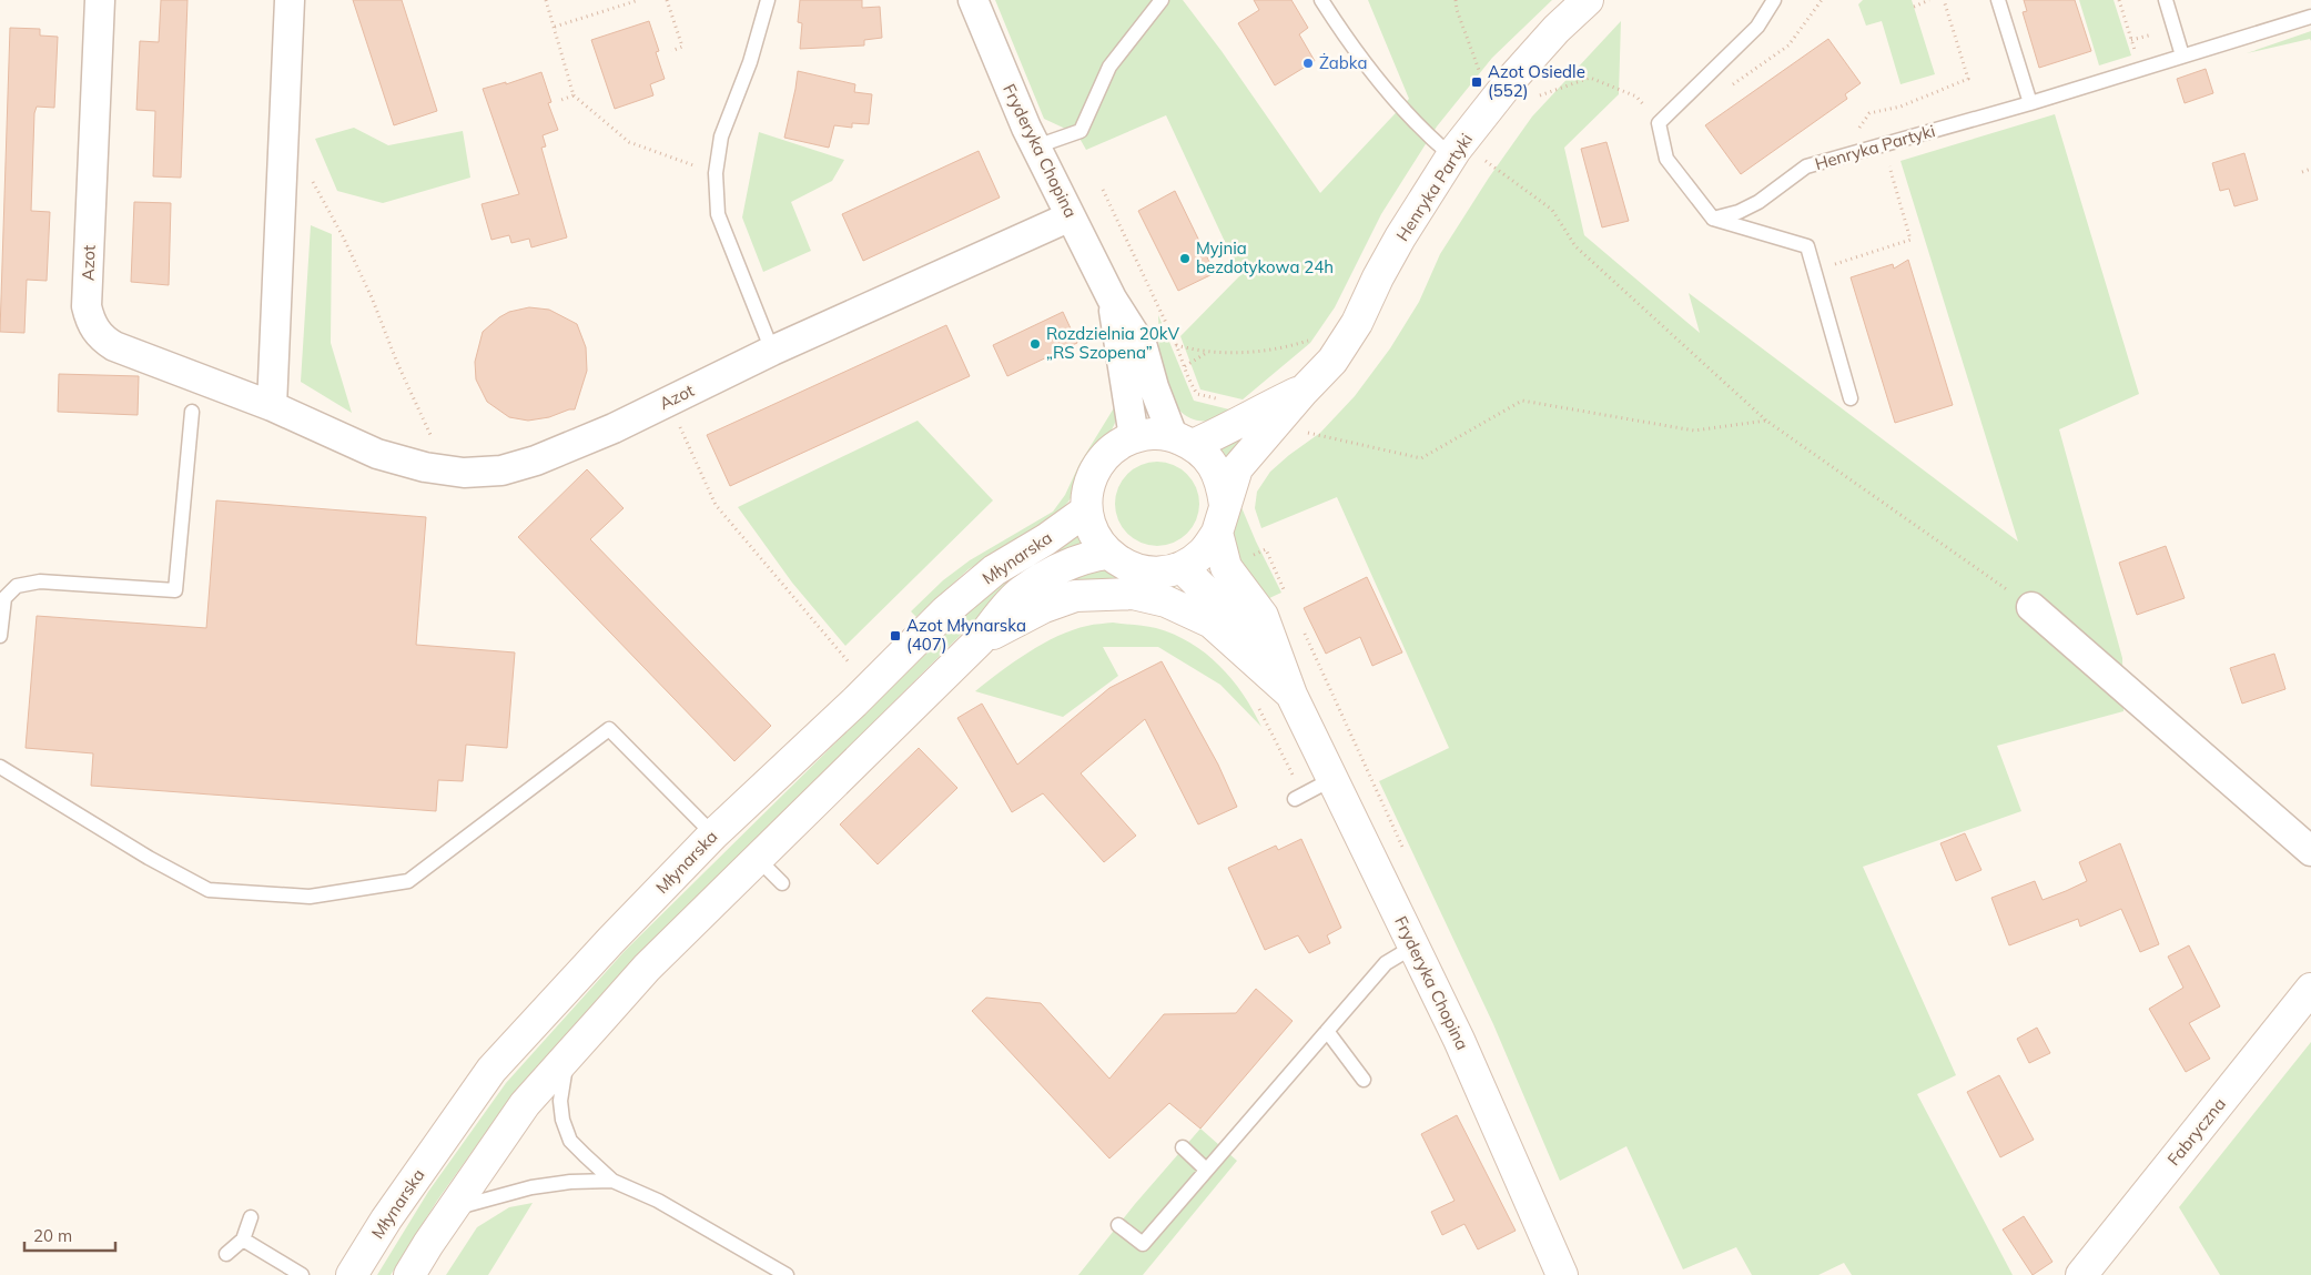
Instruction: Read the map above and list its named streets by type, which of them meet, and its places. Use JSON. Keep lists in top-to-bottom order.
{
  "streets": {
    "main road": [
      "Henryka Partyki",
      "Fryderyka Chopina",
      "Młynarska",
      "Fabryczna"
    ],
    "street": ["Azot"]
  },
  "crossings": [
    ["Fryderyka Chopina", "Azot"],
    ["Fryderyka Chopina", "Młynarska"]
  ],
  "places": {
    "other": ["Żabka", "Myjnia bezdotykowa 24h", "Rozdzielnia 20kV „RS Szopena”"],
    "transit": ["Azot Osiedle (552)", "Azot Młynarska (407)"]
  },
  "scale_bar": "20 m"
}
